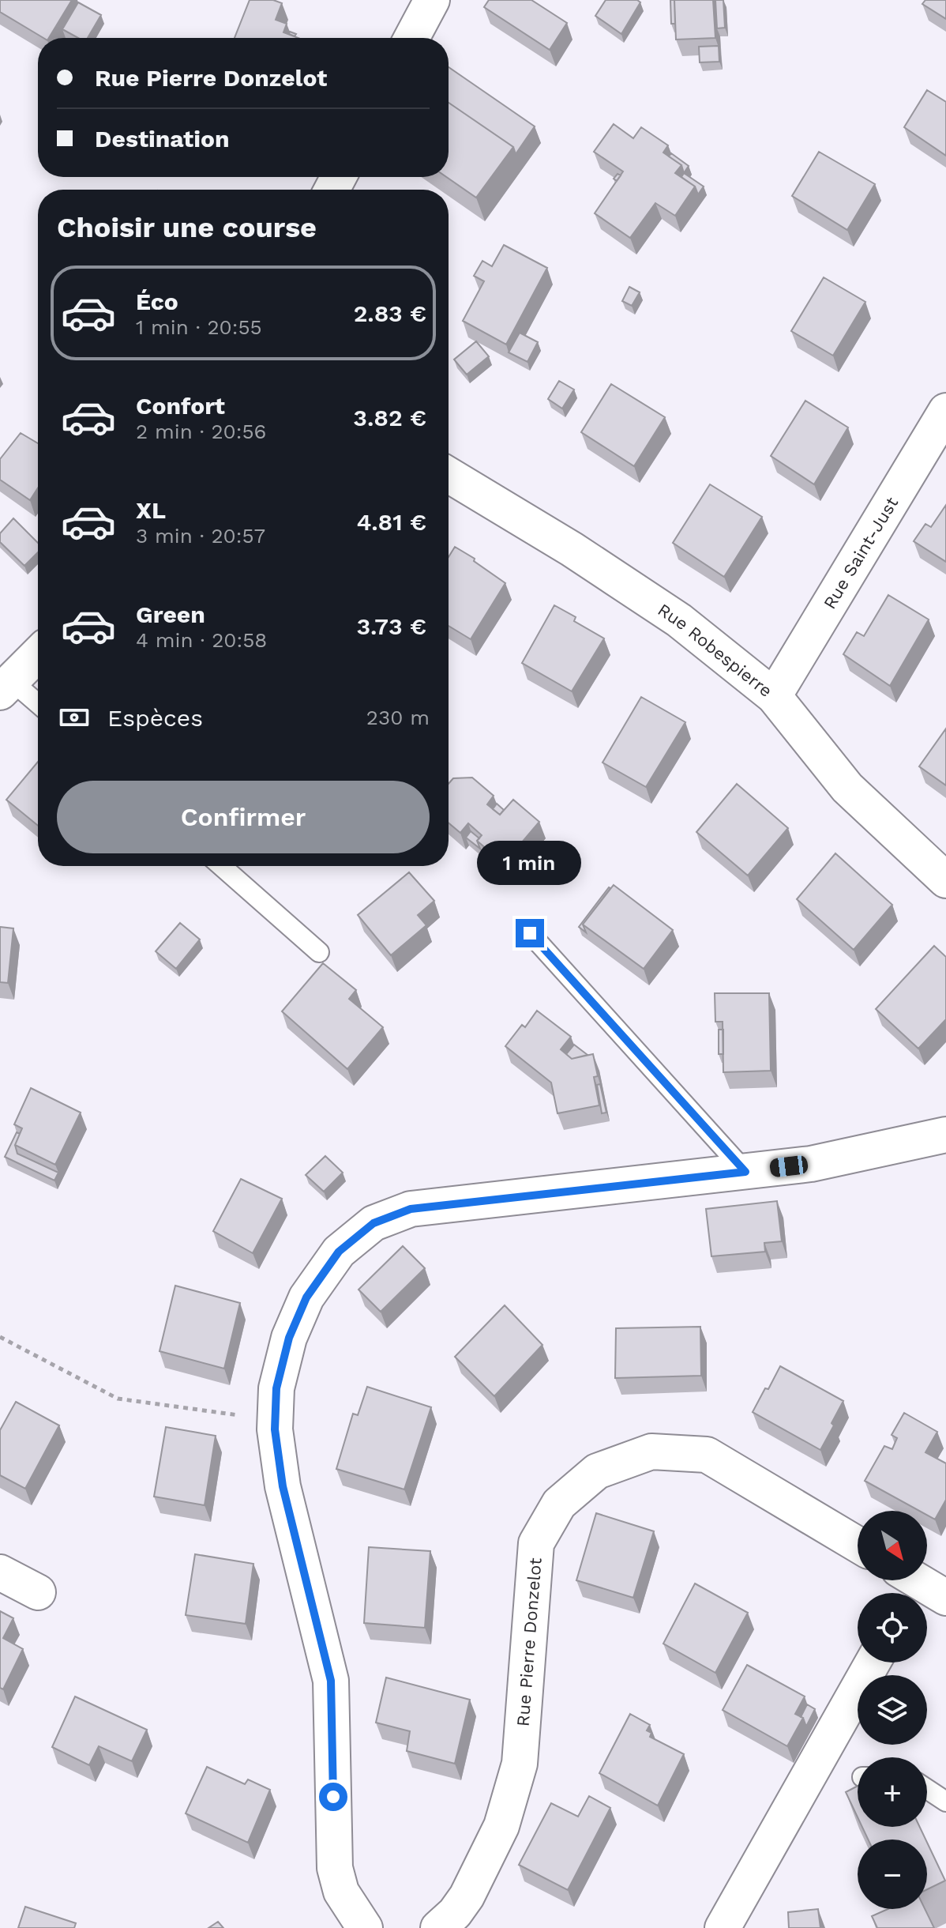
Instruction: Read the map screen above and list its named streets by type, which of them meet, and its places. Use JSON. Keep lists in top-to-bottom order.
{
  "streets": {
    "street": ["Rue Saint-Just", "Rue Robespierre", "Rue Pierre Donzelot"]
  },
  "crossings": [
    ["Rue Saint-Just", "Rue Robespierre"]
  ],
  "north": "bottom right",
  "page": {
    "banner": ["Rue Pierre Donzelot", "Destination"],
    "heading": "Choisir une course",
    "list": [
      {
        "name": "Éco",
        "note": "1 min · 20:55",
        "value": "2.83 €"
      },
      {
        "name": "Confort",
        "note": "2 min · 20:56",
        "value": "3.82 €"
      },
      {
        "name": "XL",
        "note": "3 min · 20:57",
        "value": "4.81 €"
      },
      {
        "name": "Green",
        "note": "4 min · 20:58",
        "value": "3.73 €"
      }
    ],
    "pay": ["Espèces", "230 m"],
    "buttons": "Confirmer",
    "bubble": "1 min",
    "map_buttons": ["+", "−"]
  }
}
